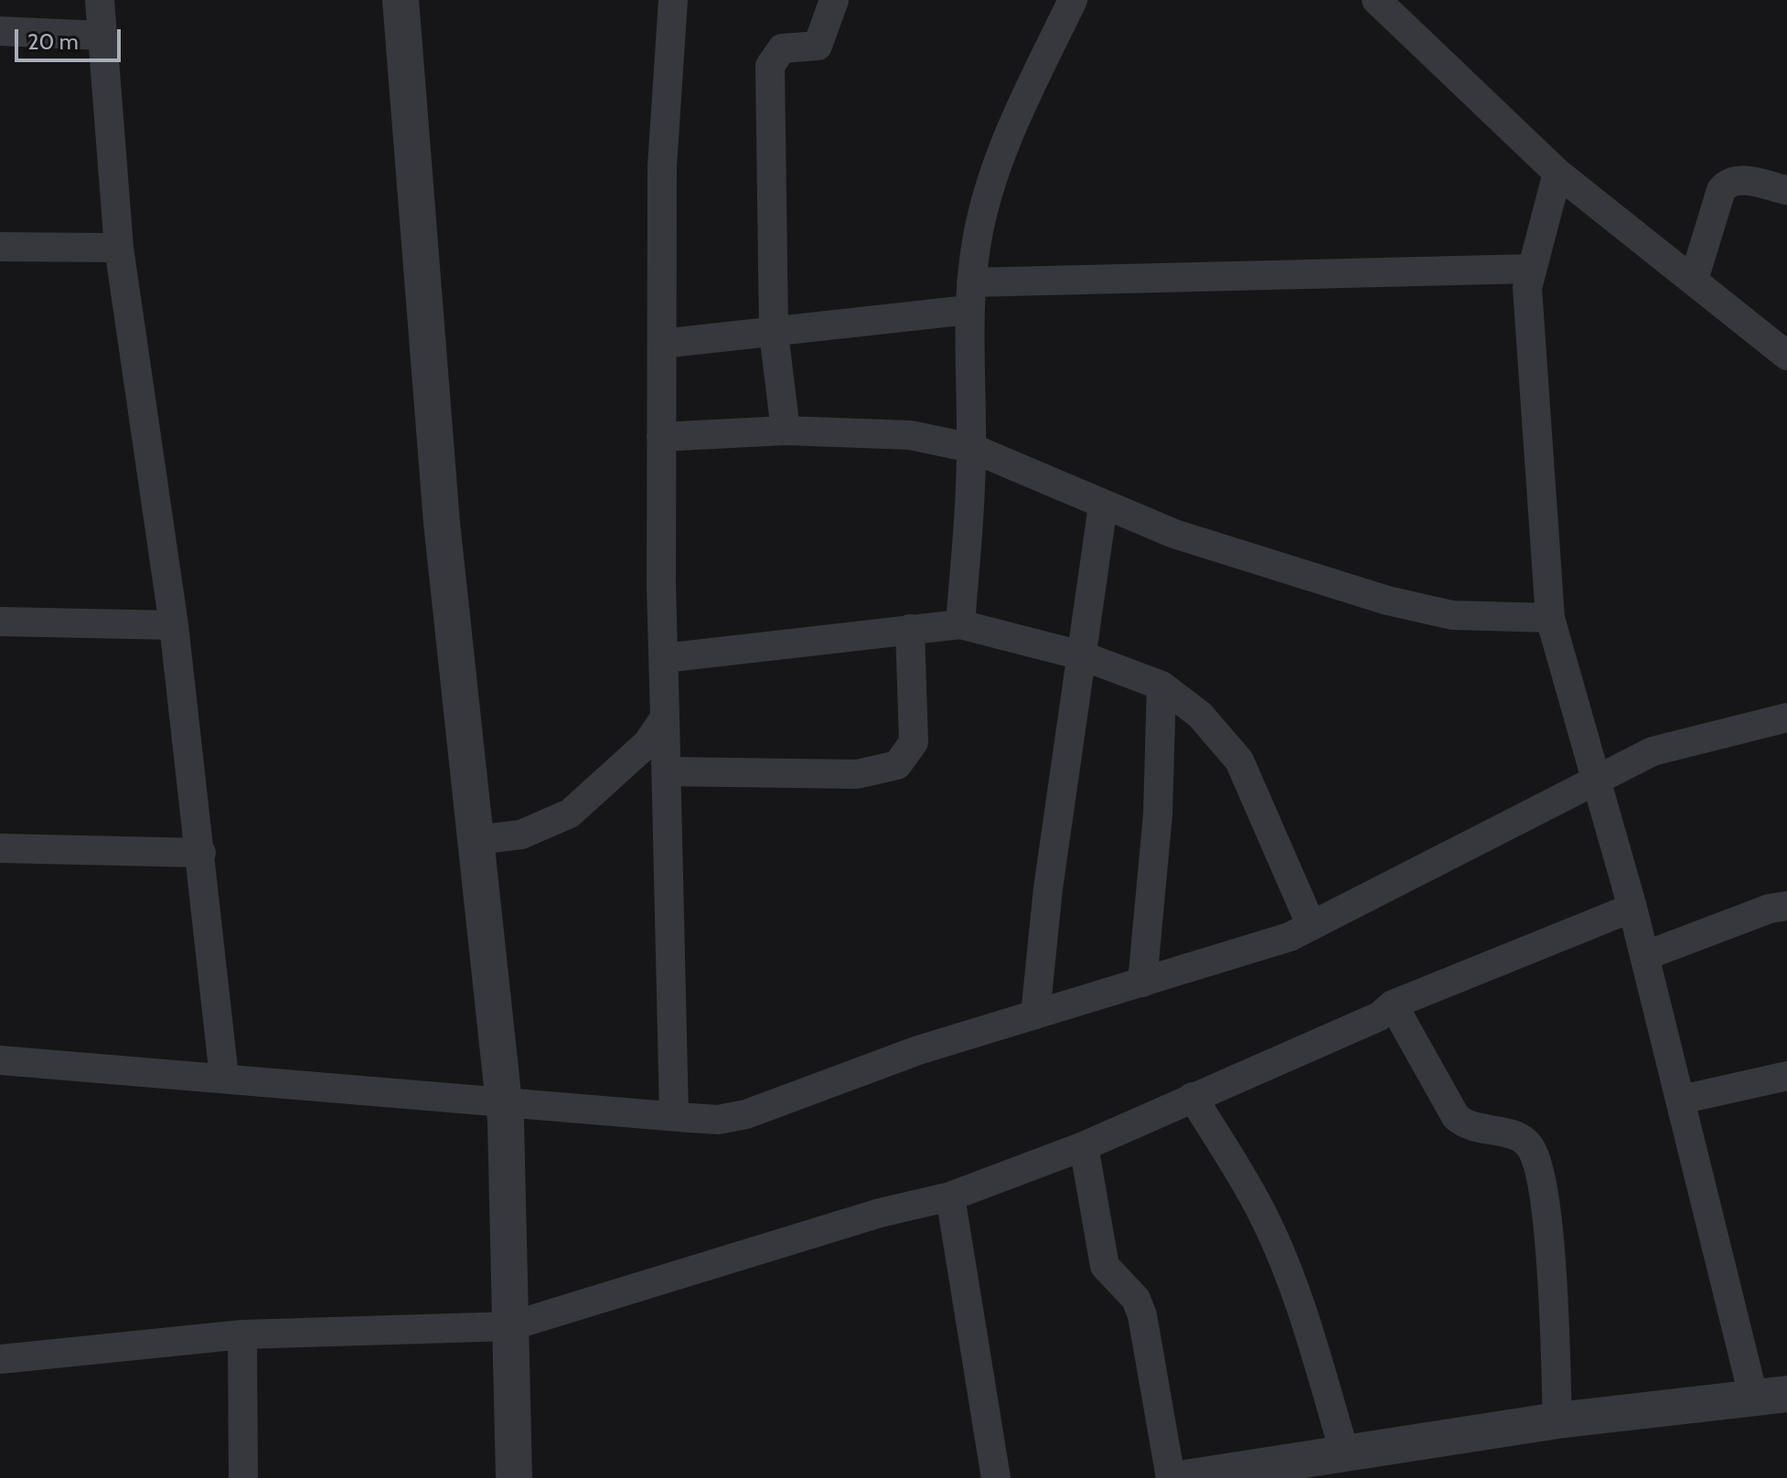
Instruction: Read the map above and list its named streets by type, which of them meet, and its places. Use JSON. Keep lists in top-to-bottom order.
{
  "scale_bar": "20 m"
}
